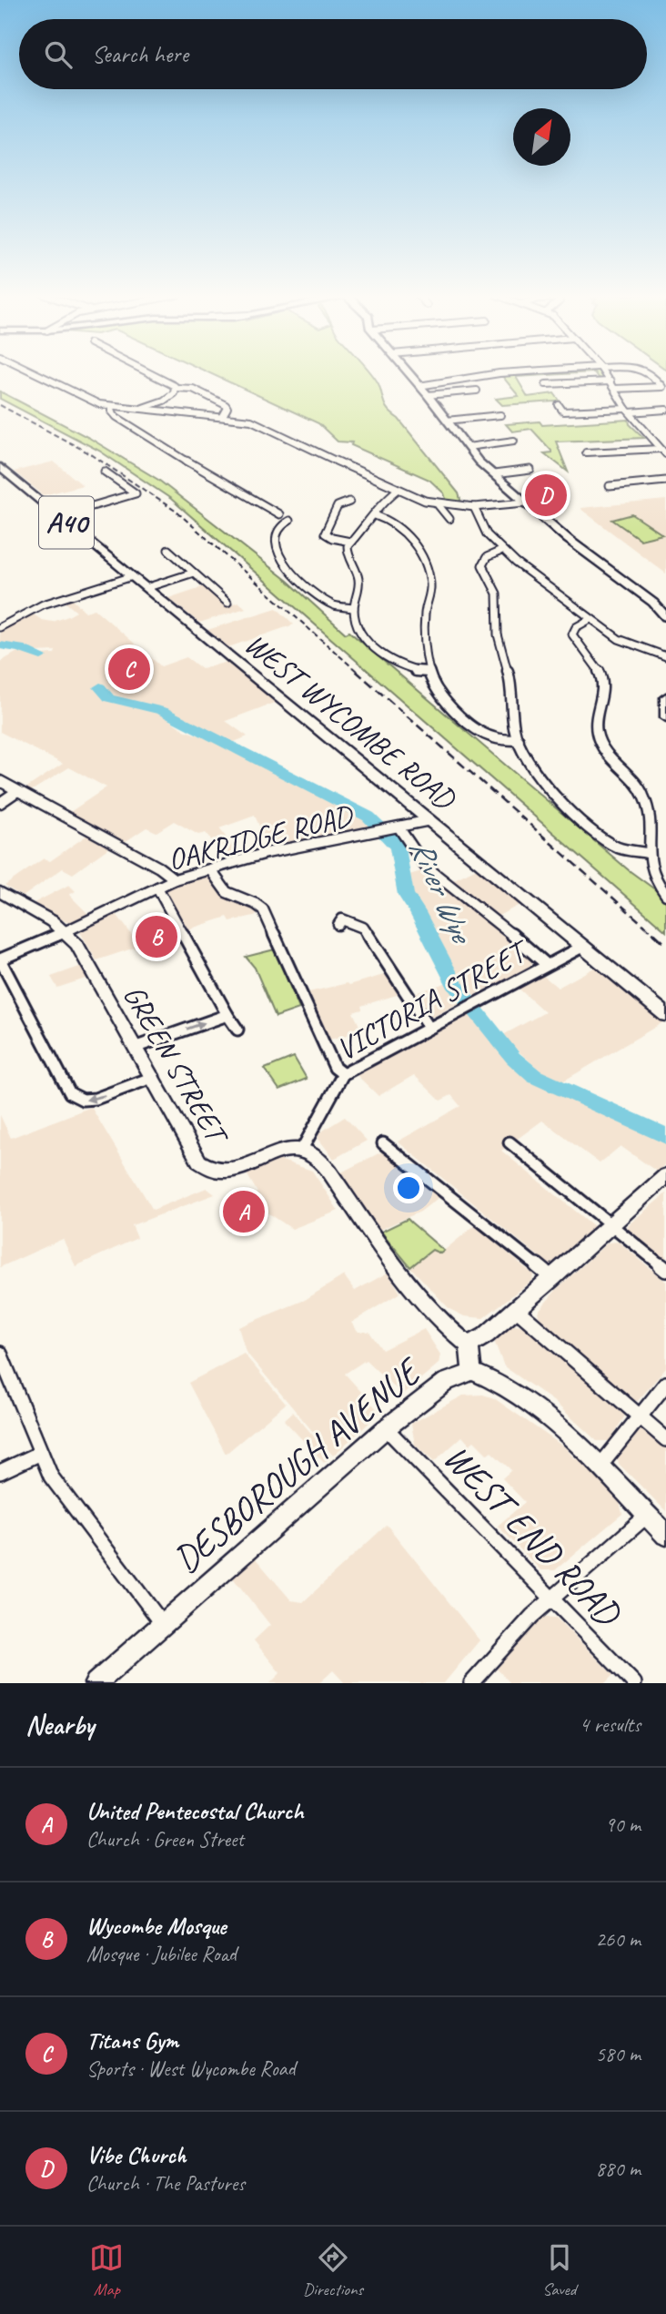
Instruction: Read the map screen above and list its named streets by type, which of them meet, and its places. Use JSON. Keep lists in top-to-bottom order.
{
  "streets": {
    "main road": ["A40", "WEST WYCOMBE ROAD"],
    "street": [
      "OAKRIDGE ROAD",
      "VICTORIA STREET",
      "GREEN STREET",
      "DESBOROUGH AVENUE",
      "WEST END ROAD"
    ]
  },
  "crossings": [
    ["WEST WYCOMBE ROAD", "OAKRIDGE ROAD"],
    ["WEST WYCOMBE ROAD", "VICTORIA STREET"],
    ["OAKRIDGE ROAD", "GREEN STREET"],
    ["VICTORIA STREET", "GREEN STREET"],
    ["DESBOROUGH AVENUE", "WEST END ROAD"]
  ],
  "water": ["River Wye"],
  "north": "top right",
  "page": {
    "search": "Search here",
    "pins": [
      "D",
      "C",
      "B",
      "A"
    ],
    "heading": ["Nearby", "4 results"],
    "list": [
      {
        "mark": "A",
        "name": "United Pentecostal Church",
        "note": "Church · Green Street",
        "value": "90 m"
      },
      {
        "mark": "B",
        "name": "Wycombe Mosque",
        "note": "Mosque · Jubilee Road",
        "value": "260 m"
      },
      {
        "mark": "C",
        "name": "Titans Gym",
        "note": "Sports · West Wycombe Road",
        "value": "580 m"
      },
      {
        "mark": "D",
        "name": "Vibe Church",
        "note": "Church · The Pastures",
        "value": "880 m"
      }
    ],
    "nav": ["Map", "Directions", "Saved"]
  }
}
